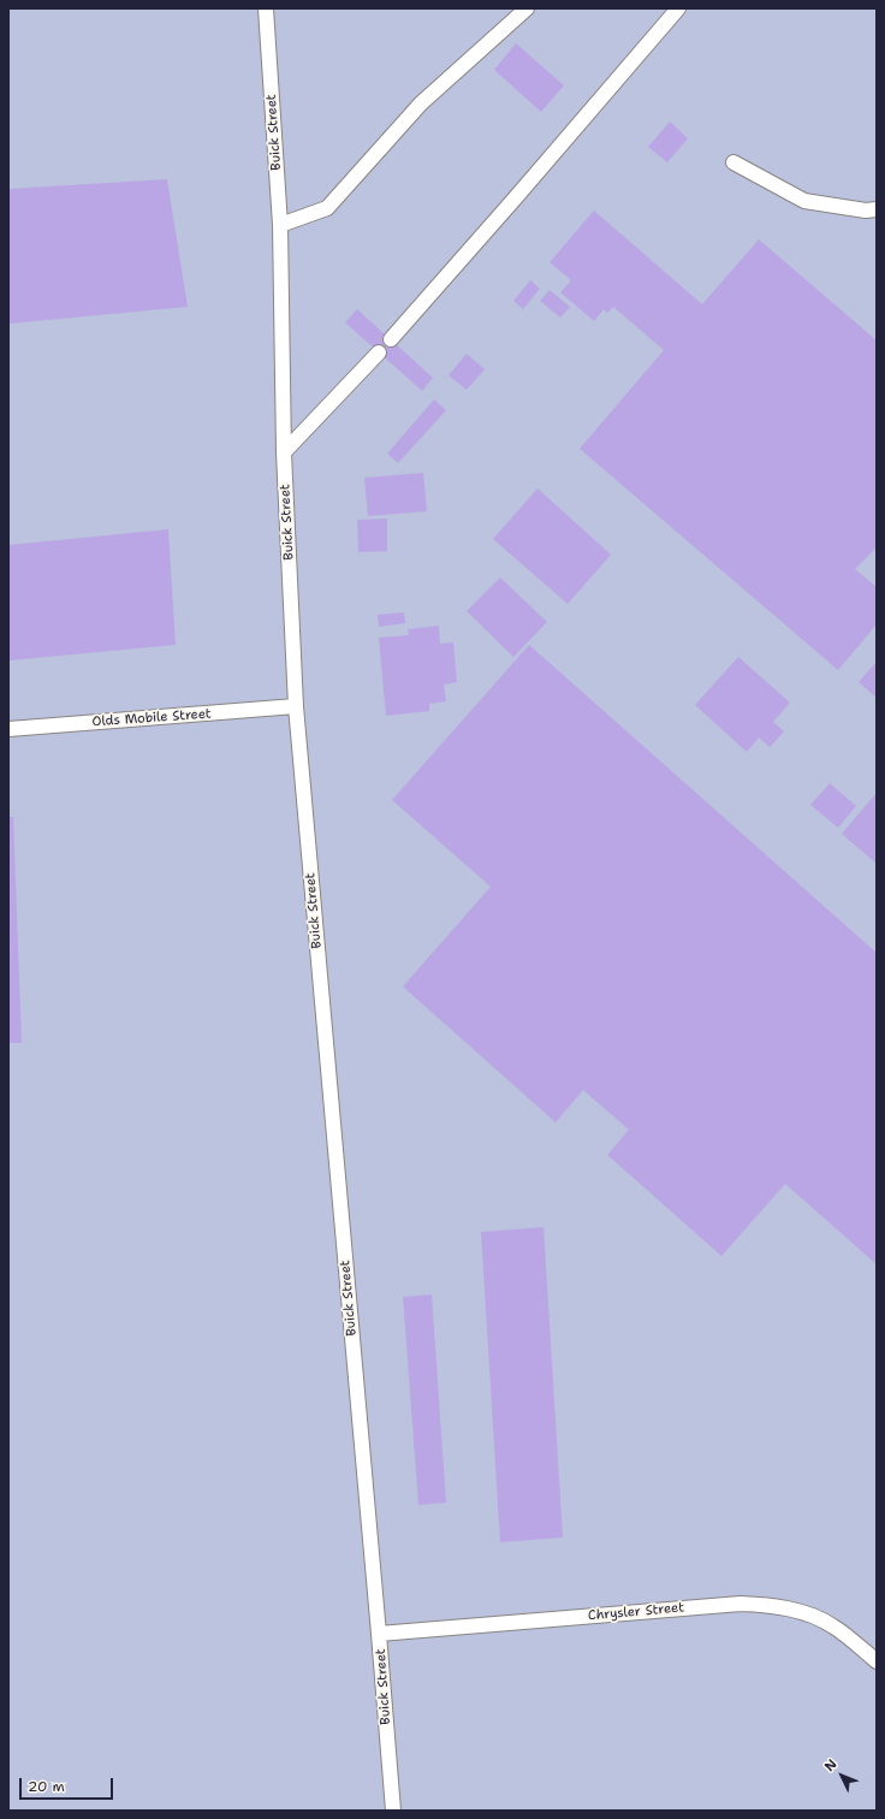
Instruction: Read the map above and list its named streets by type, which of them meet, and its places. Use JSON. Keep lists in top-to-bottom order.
{
  "streets": {
    "lane": ["Buick Street", "Olds Mobile Street", "Chrysler Street"]
  },
  "crossings": [
    ["Buick Street", "Olds Mobile Street"],
    ["Buick Street", "Chrysler Street"]
  ],
  "scale_bar": "20 m",
  "north": "top left"
}
